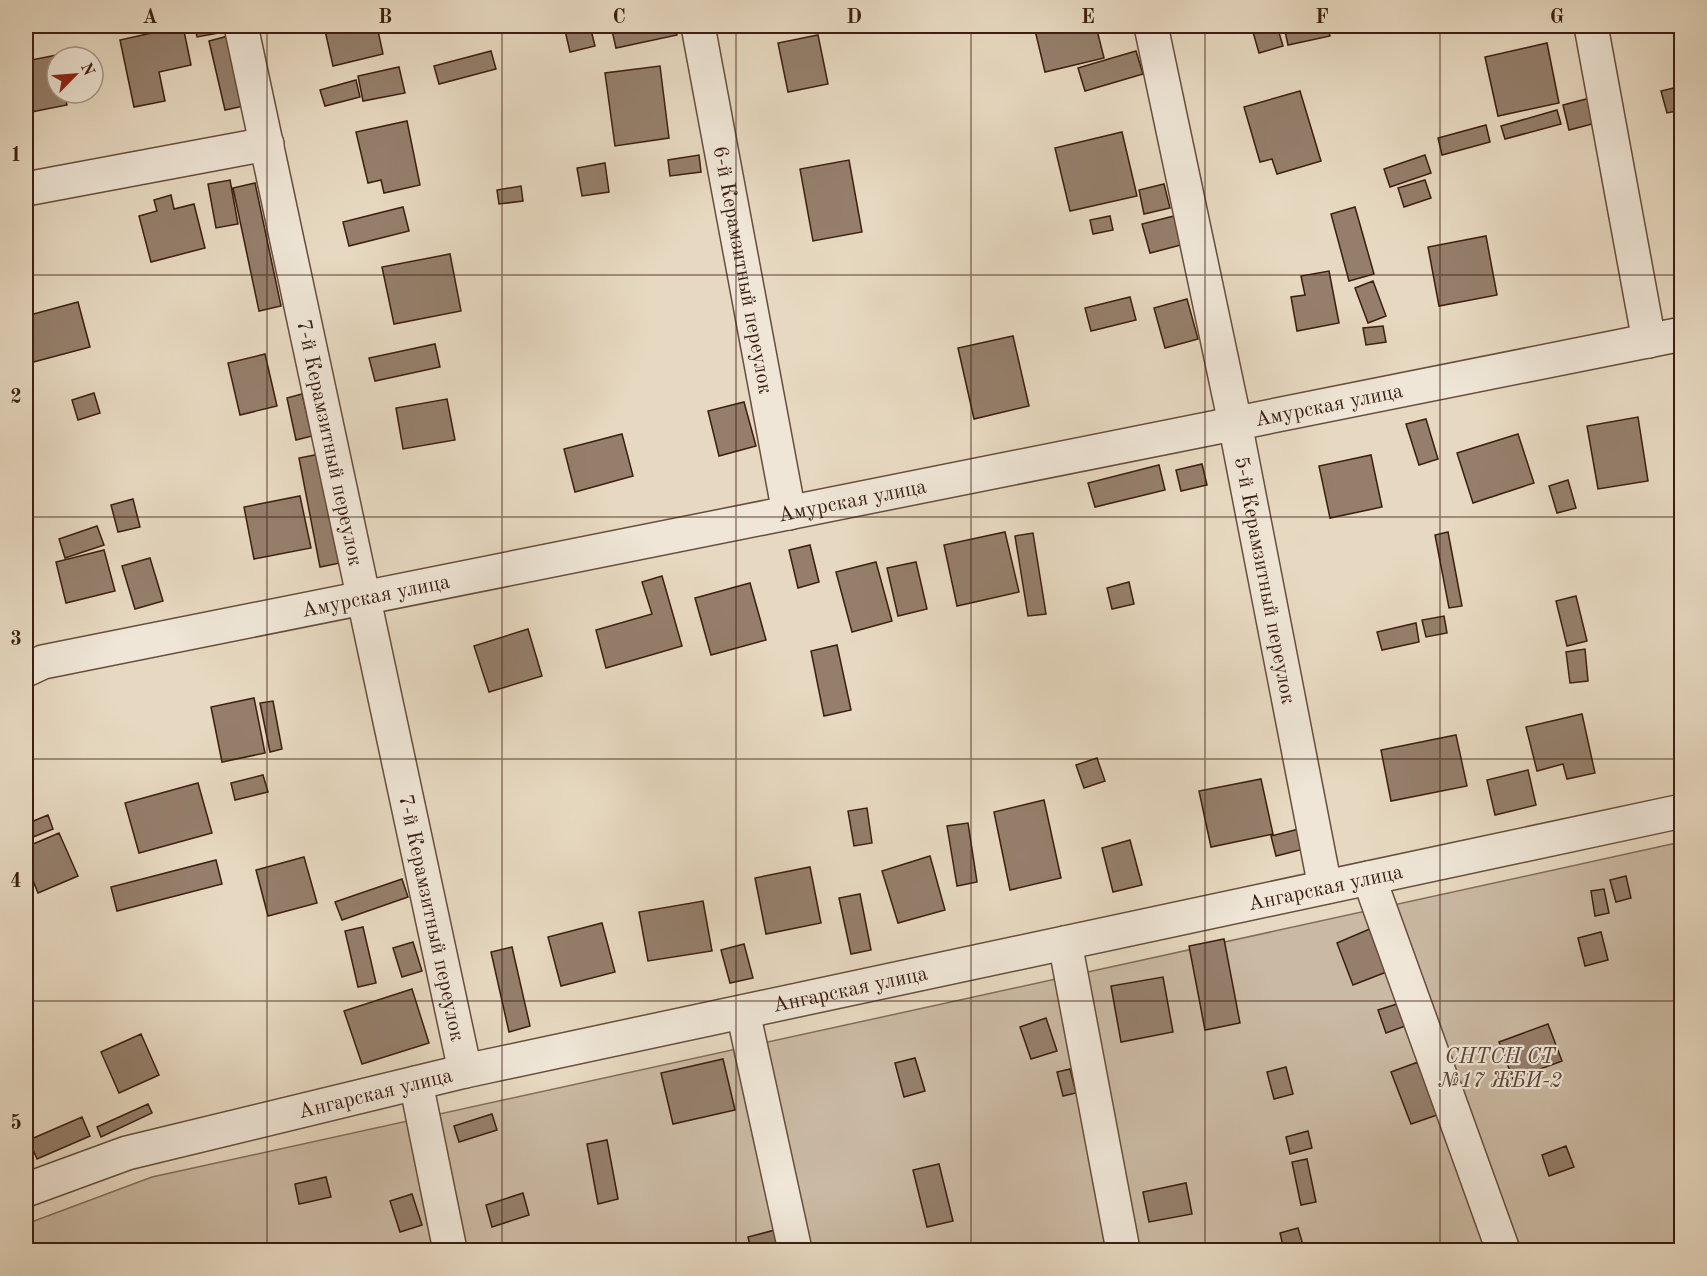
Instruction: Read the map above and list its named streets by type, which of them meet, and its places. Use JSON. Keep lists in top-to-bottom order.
{
  "streets": {
    "street": [
      "6-й Керамзитный переулок",
      "Амурская улица",
      "7-й Керамзитный переулок",
      "5-й Керамзитный переулок",
      "Ангарская улица"
    ]
  },
  "crossings": [
    ["6-й Керамзитный переулок", "Амурская улица"],
    ["Амурская улица", "7-й Керамзитный переулок"],
    ["Амурская улица", "5-й Керамзитный переулок"],
    ["7-й Керамзитный переулок", "Ангарская улица"],
    ["5-й Керамзитный переулок", "Ангарская улица"]
  ],
  "parks": ["СНТСН СТ №17 ЖБИ-2"],
  "north": "top right",
  "grid": {
    "columns": [
      "A",
      "B",
      "C",
      "D",
      "E",
      "F",
      "G"
    ],
    "rows": [
      "1",
      "2",
      "3",
      "4",
      "5"
    ]
  }
}
